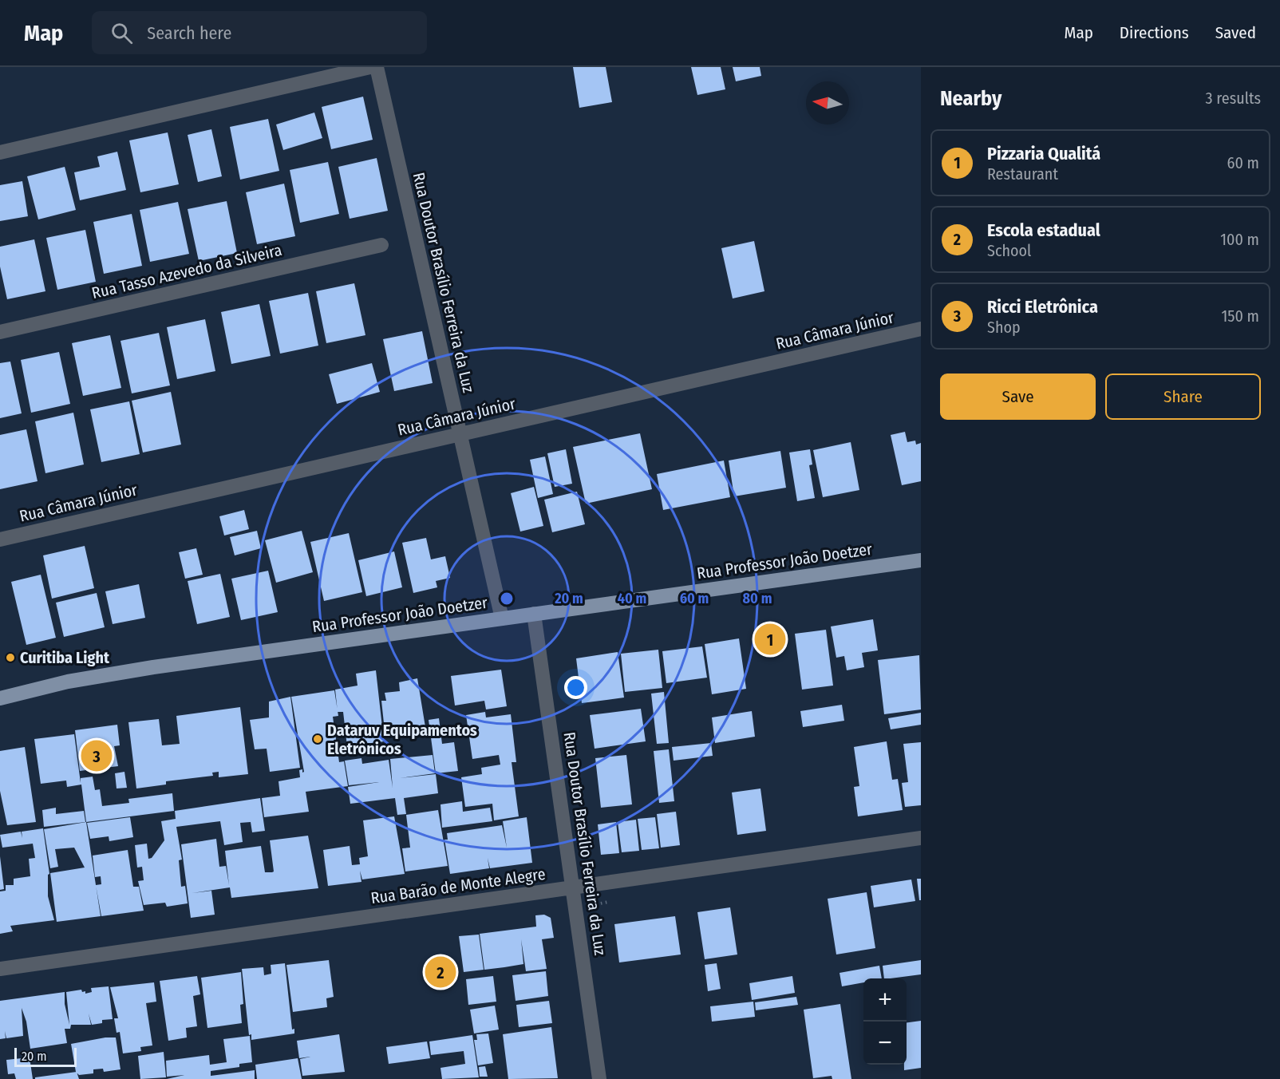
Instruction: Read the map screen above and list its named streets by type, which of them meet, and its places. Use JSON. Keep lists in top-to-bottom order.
{
  "streets": {
    "main road": ["Rua Professor João Doetzer"],
    "street": [
      "Rua Tasso Azevedo da Silveira",
      "Rua Doutor Brasílio Ferreira da Luz",
      "Rua Câmara Júnior",
      "Rua Barão de Monte Alegre"
    ]
  },
  "crossings": [
    ["Rua Doutor Brasílio Ferreira da Luz", "Rua Câmara Júnior"],
    ["Rua Doutor Brasílio Ferreira da Luz", "Rua Professor João Doetzer"],
    ["Rua Doutor Brasílio Ferreira da Luz", "Rua Barão de Monte Alegre"]
  ],
  "places": ["Curitiba Light", "Dataruv Equipamentos Eletrônicos"],
  "scale_bar": "20 m",
  "north": "left",
  "page": {
    "header": "Map",
    "search": "Search here",
    "nav": ["Map", "Directions", "Saved"],
    "heading": ["Nearby", "3 results"],
    "list": [
      {
        "mark": "1",
        "name": "Pizzaria Qualitá",
        "note": "Restaurant",
        "value": "60 m"
      },
      {
        "mark": "2",
        "name": "Escola estadual",
        "note": "School",
        "value": "100 m"
      },
      {
        "mark": "3",
        "name": "Ricci Eletrônica",
        "note": "Shop",
        "value": "150 m"
      }
    ],
    "buttons": ["Save", "Share"],
    "pins": ["1", "3", "2"],
    "map_buttons": ["+", "−"],
    "scale": "20 m"
  },
  "rings": [
    "20 m",
    "40 m",
    "60 m",
    "80 m"
  ]
}
